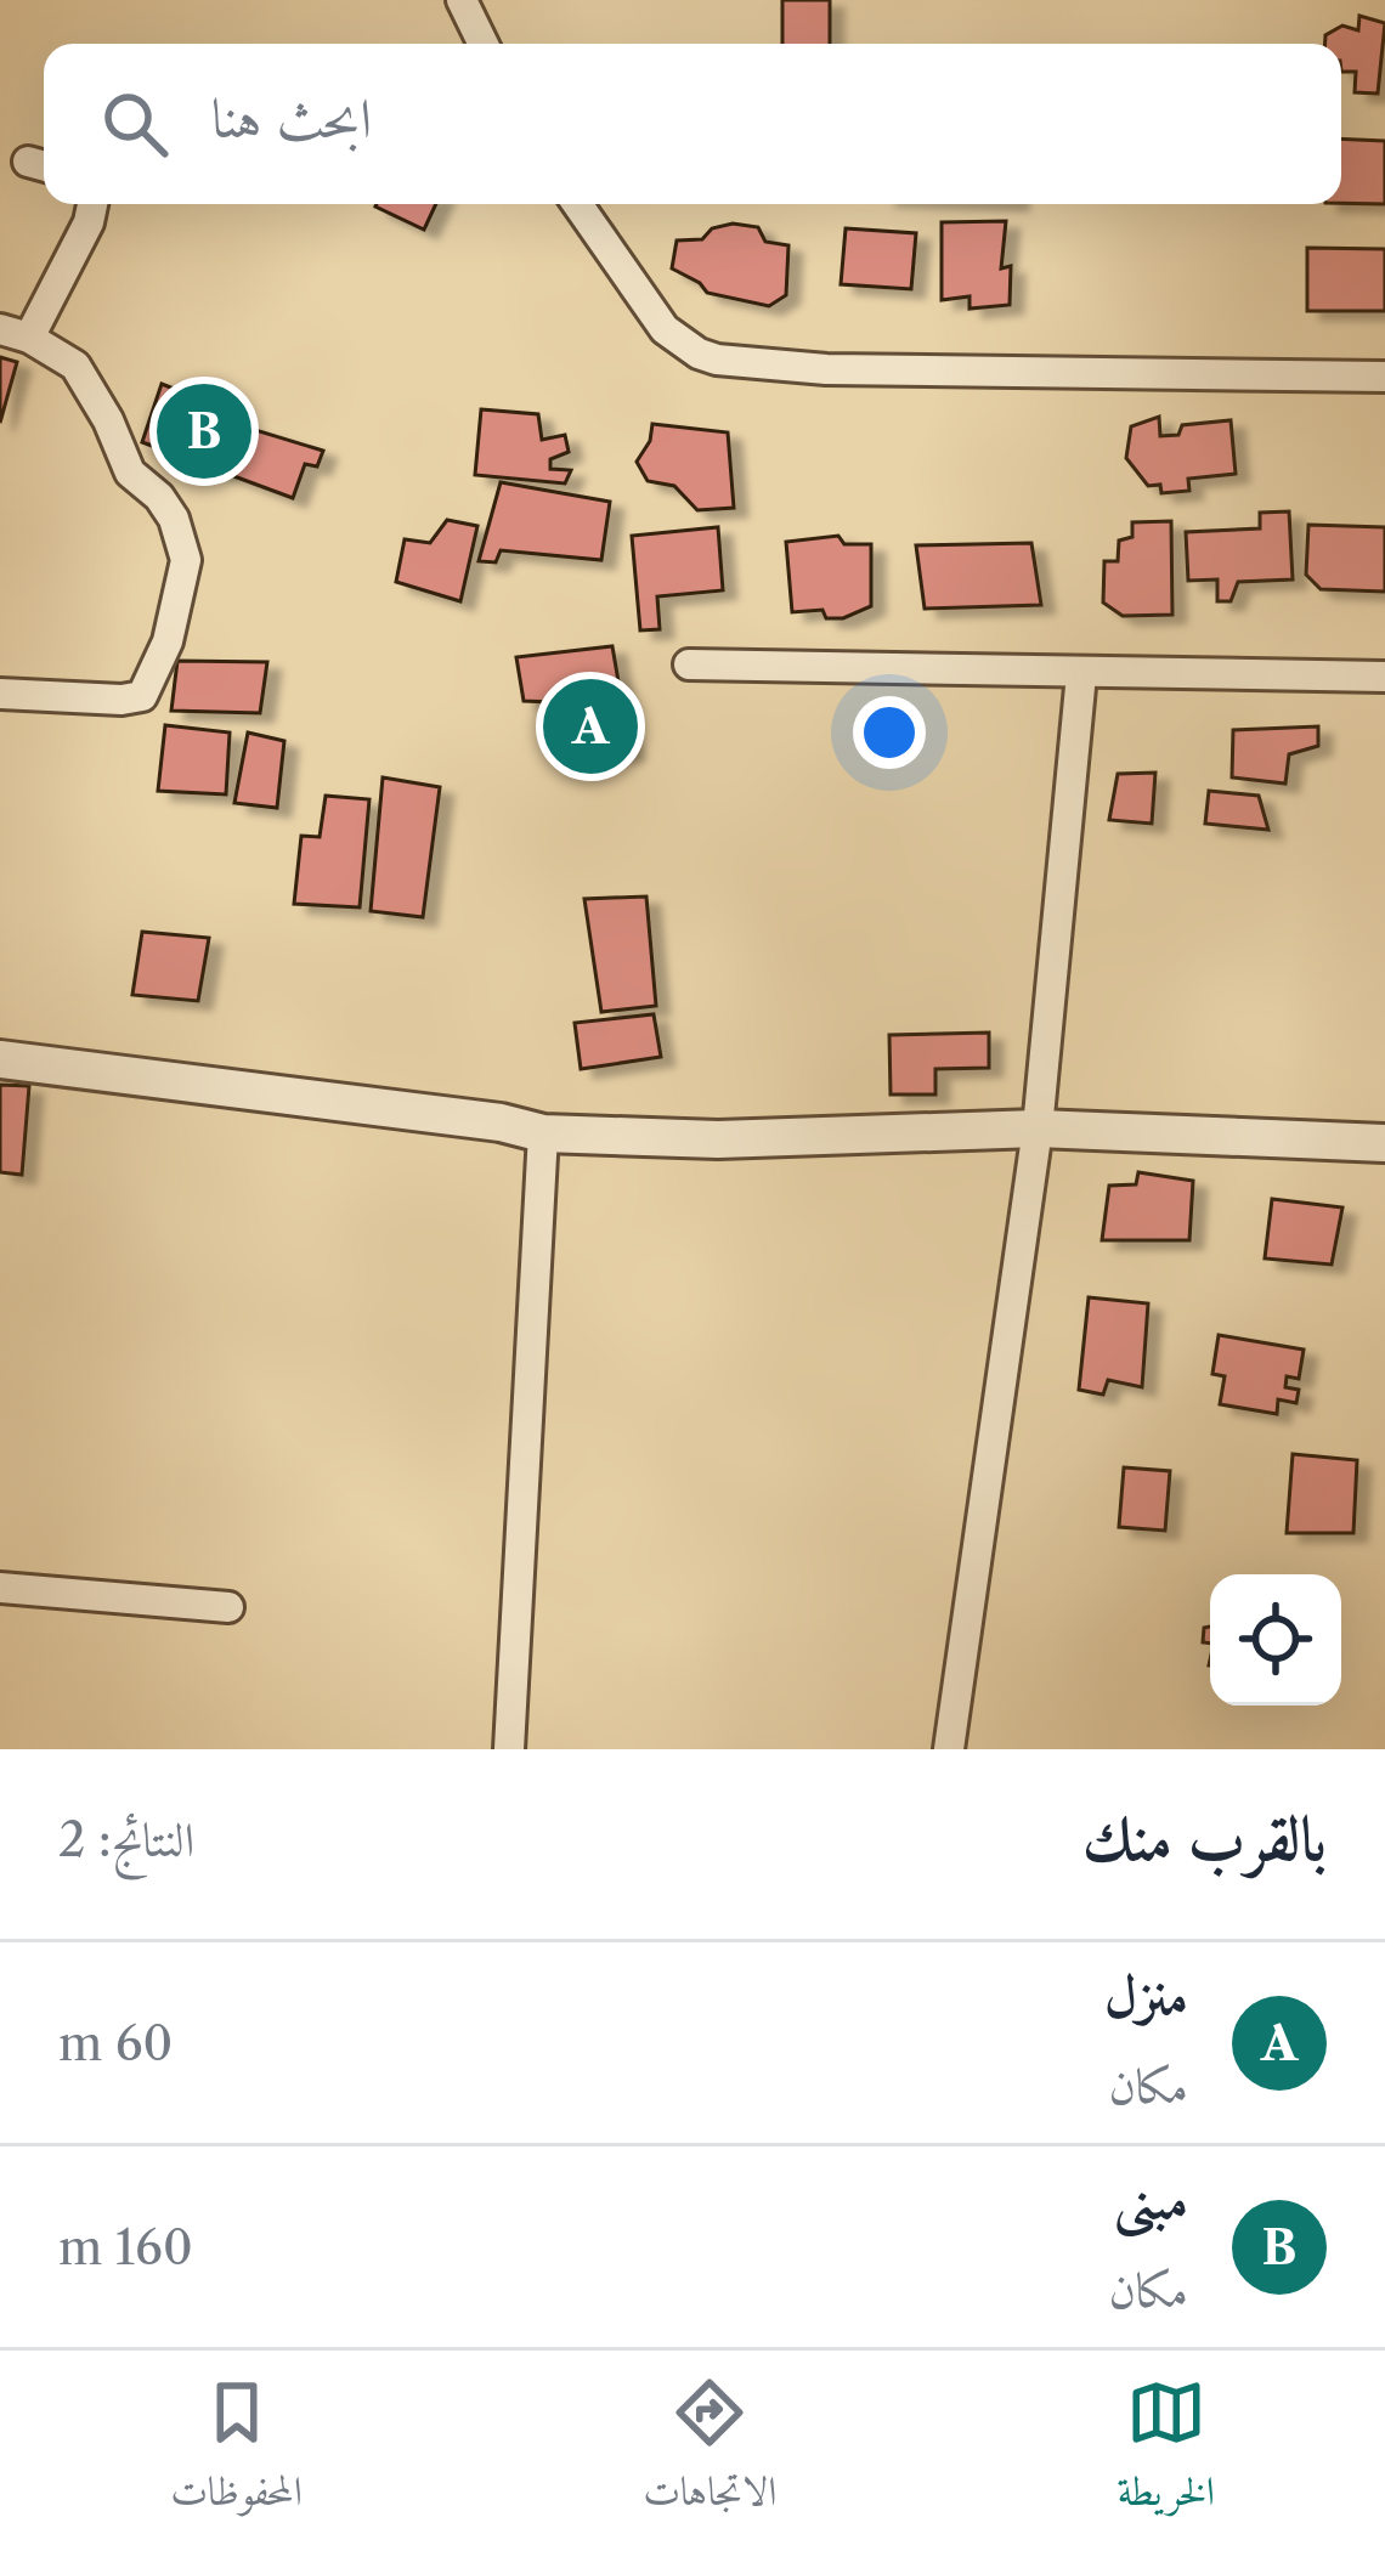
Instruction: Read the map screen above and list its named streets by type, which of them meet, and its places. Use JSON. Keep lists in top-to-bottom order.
{
  "page": {
    "search": "ابحث هنا",
    "pins": ["B", "A"],
    "heading": ["بالقرب منك", "النتائج: 2"],
    "list": [
      {
        "mark": "A",
        "name": "منزل",
        "note": "مكان",
        "value": "60 m"
      },
      {
        "mark": "B",
        "name": "مبنى",
        "note": "مكان",
        "value": "160 m"
      }
    ],
    "nav": ["الخريطة", "الاتجاهات", "المحفوظات"]
  }
}
